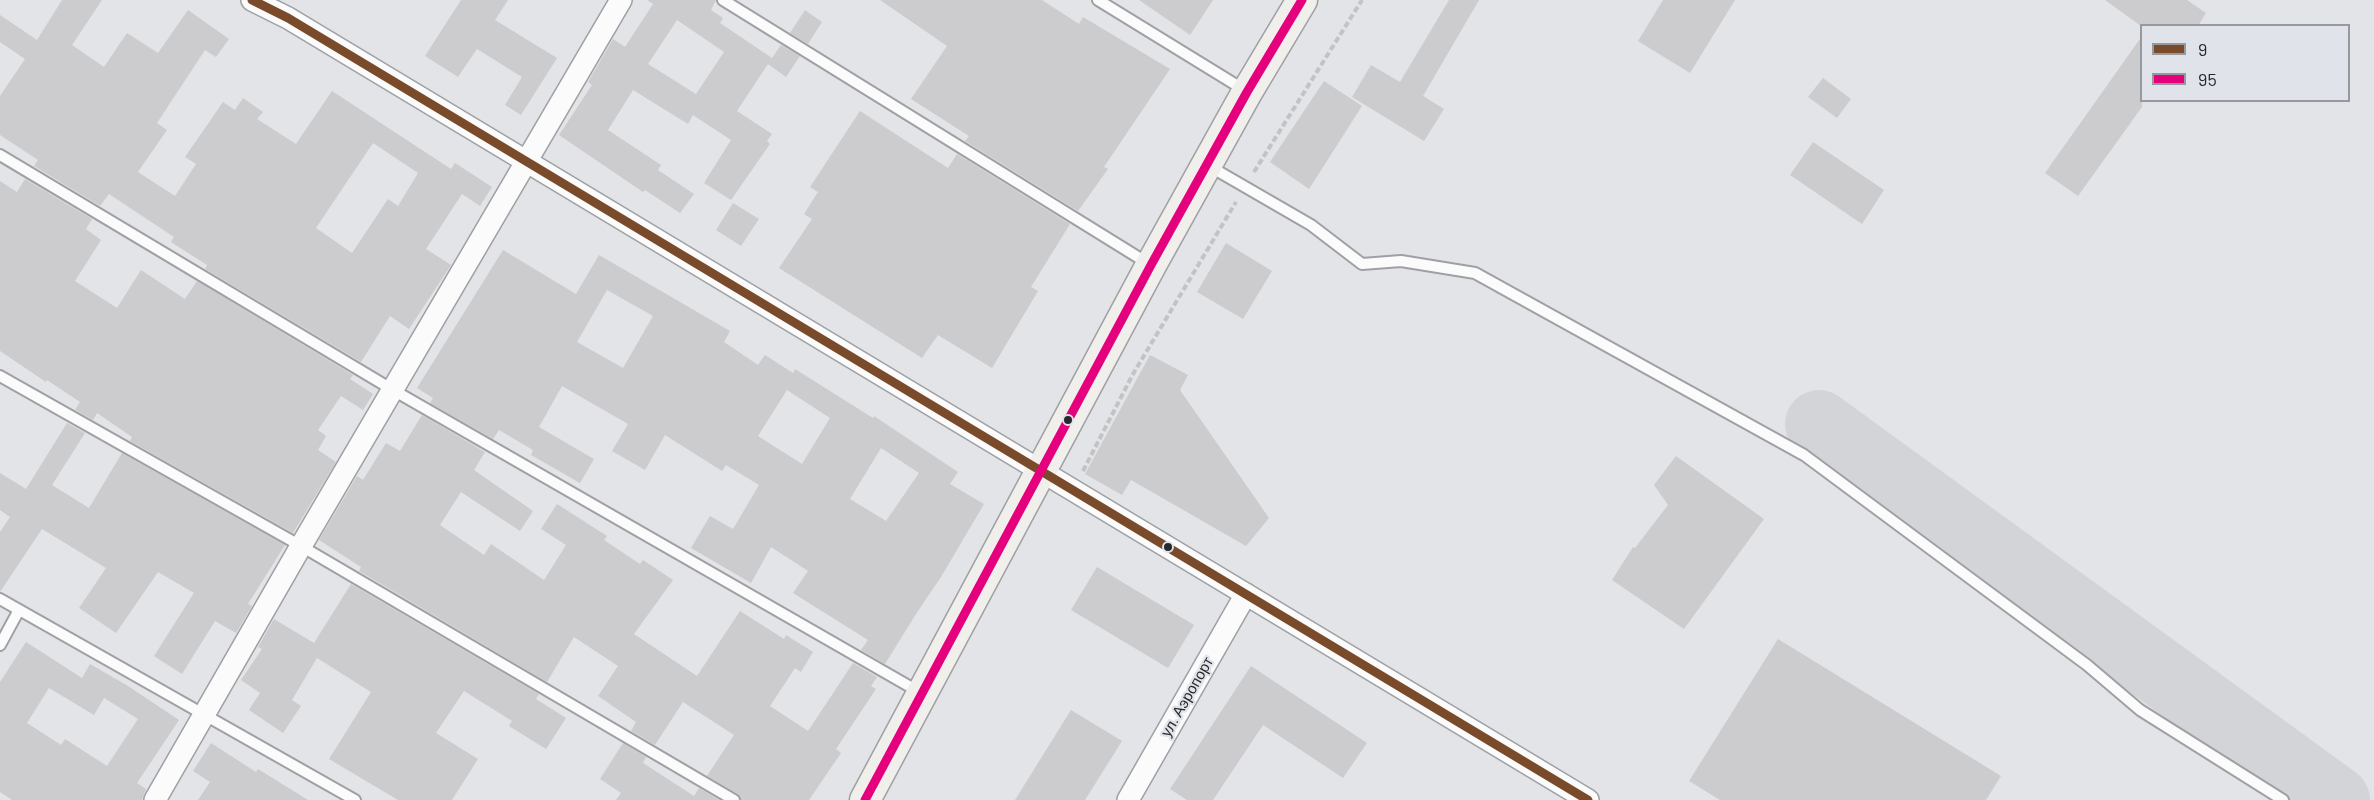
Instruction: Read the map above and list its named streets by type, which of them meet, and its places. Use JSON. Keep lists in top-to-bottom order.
{
  "streets": {
    "street": ["ул. Аэропорт"]
  },
  "lines": ["transit line 9", "transit line 95"],
  "legend": ["9", "95"]
}
